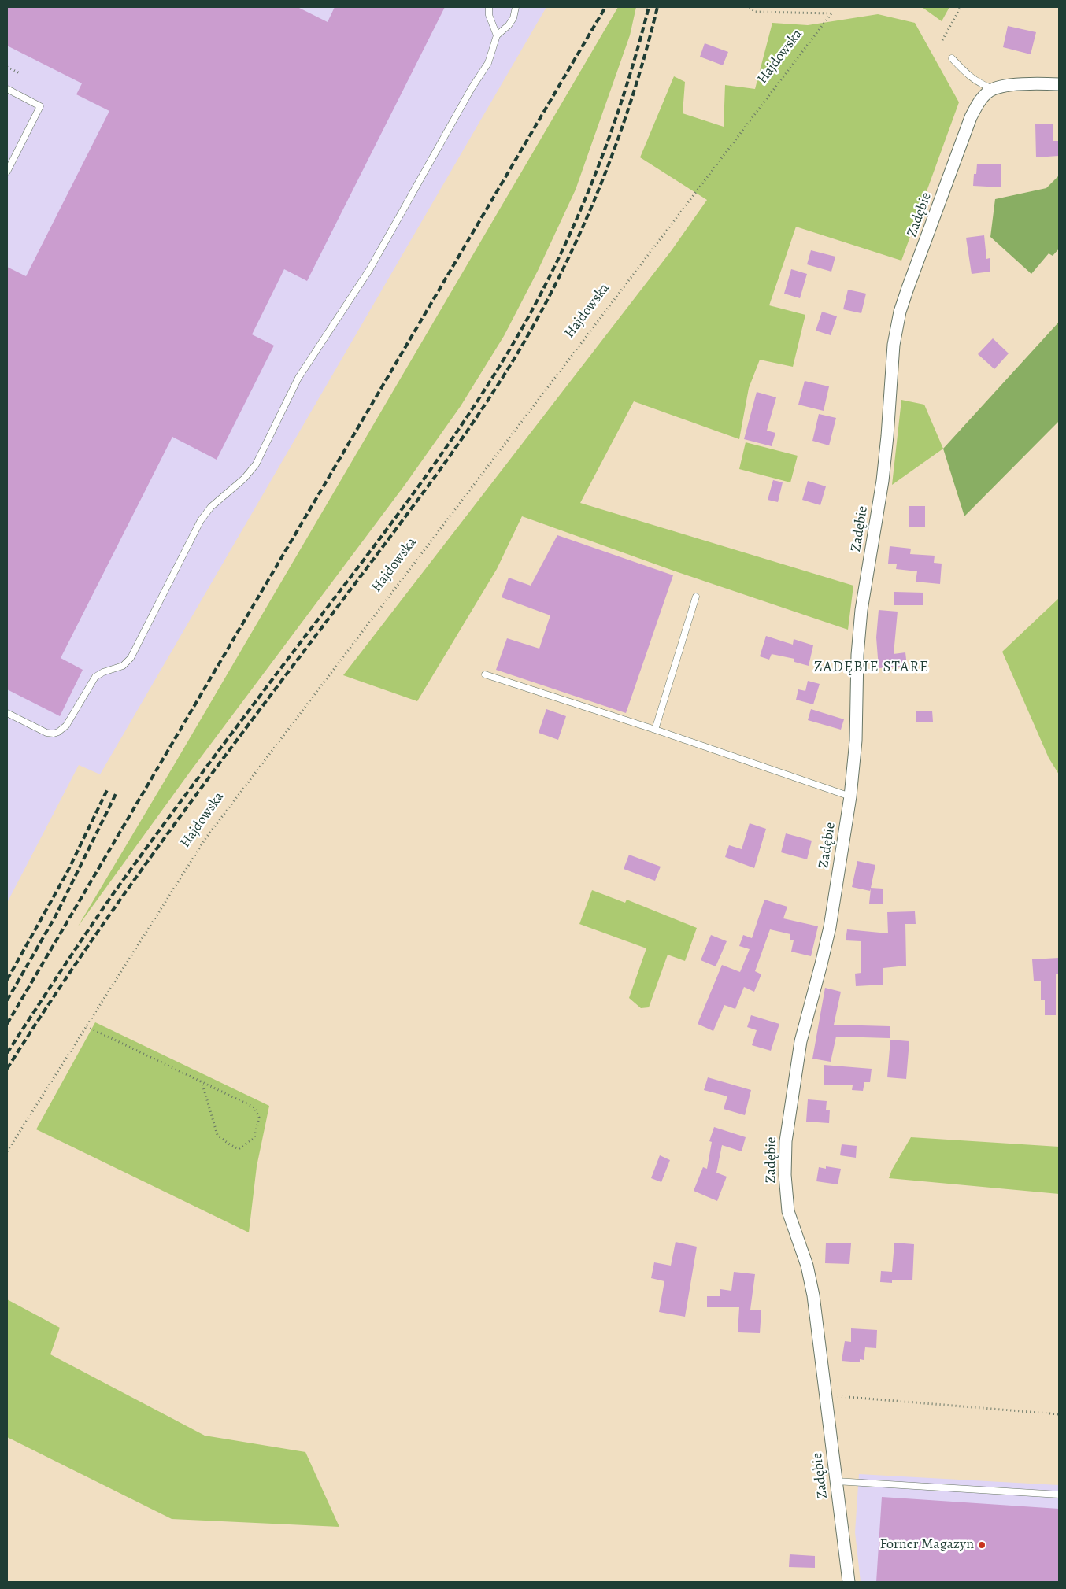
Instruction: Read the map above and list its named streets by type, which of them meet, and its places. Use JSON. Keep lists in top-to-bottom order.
{
  "streets": {
    "street": ["Zadębie"],
    "path": ["Hajdowska"]
  },
  "districts": ["ZADĘBIE STARE"],
  "places": ["Forner Magazyn"]
}
